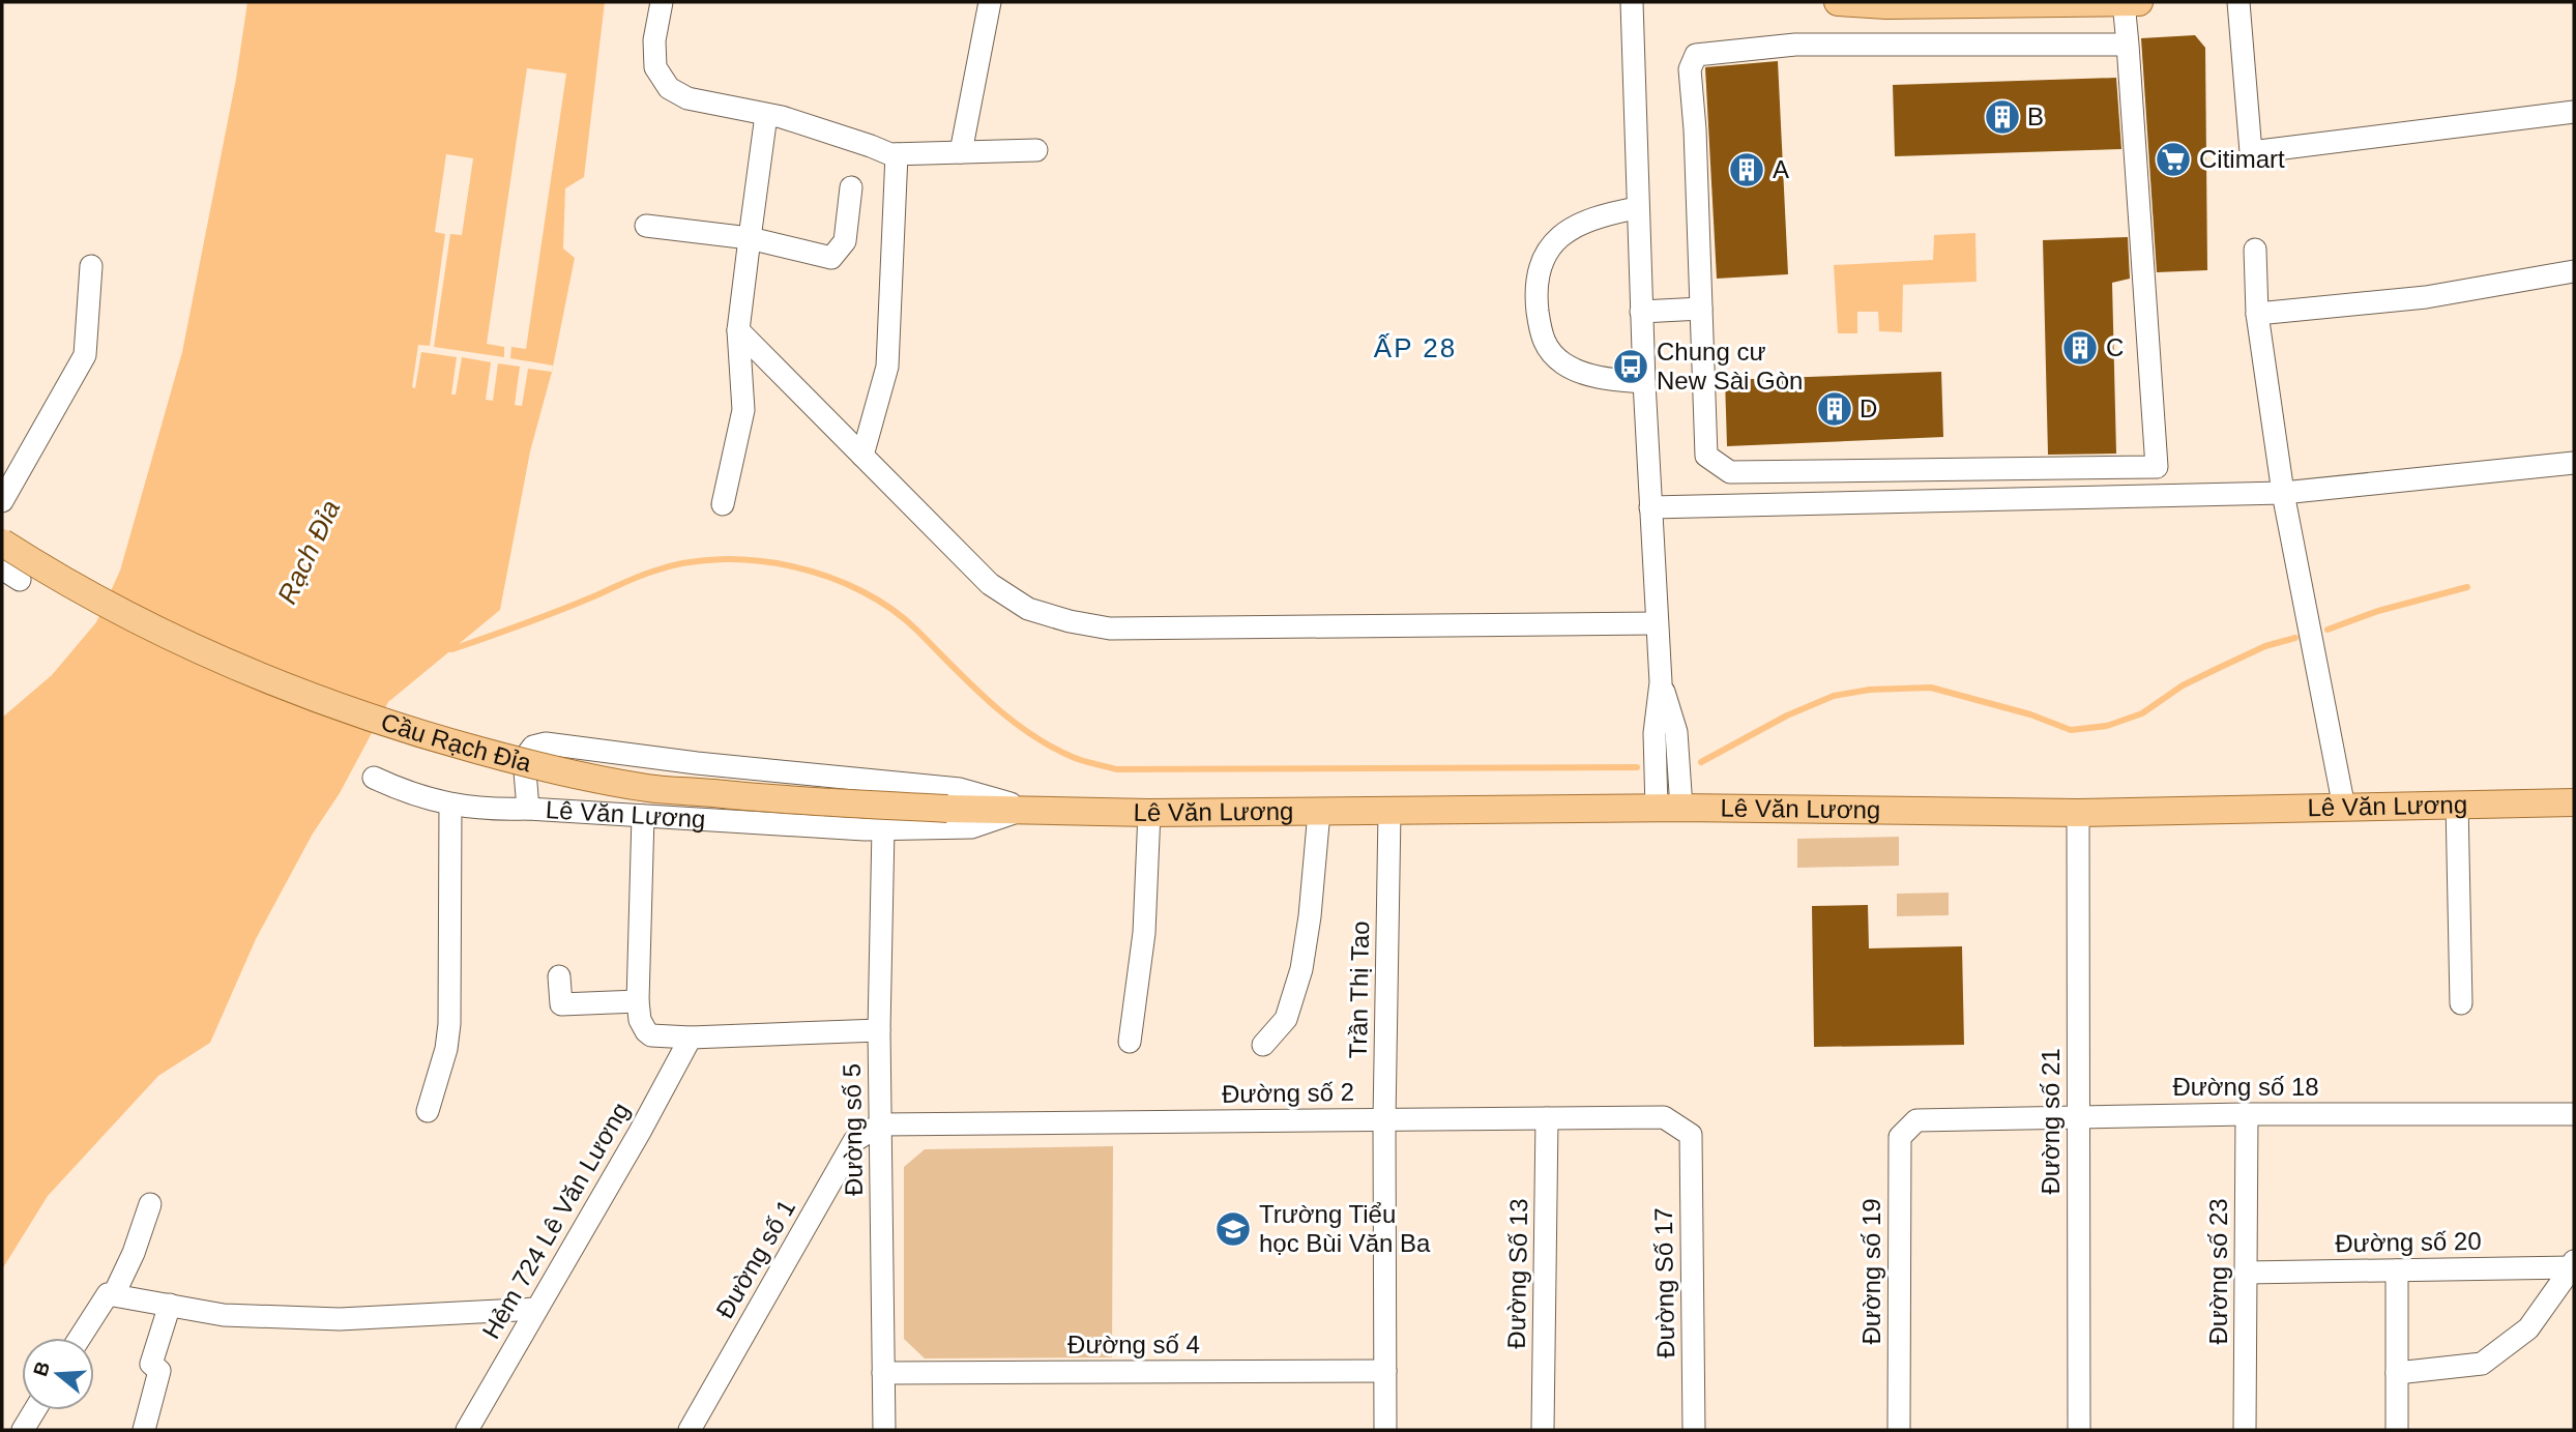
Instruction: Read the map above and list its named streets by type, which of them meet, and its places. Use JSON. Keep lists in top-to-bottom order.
{
  "streets": {
    "main road": ["Cầu Rạch Đỉa", "Lê Văn Lương"],
    "street": [
      "Trần Thị Tao",
      "Đường số 18",
      "Đường số 2",
      "Đường số 21",
      "Đường số 5",
      "Hẻm 724 Lê Văn Lương",
      "Đường số 20",
      "Đường số 1",
      "Đường số 19",
      "Đường số 23",
      "Đường Số 13",
      "Đường Số 17",
      "Đường số 4"
    ]
  },
  "crossings": [
    ["Cầu Rạch Đỉa", "Lê Văn Lương"],
    ["Lê Văn Lương", "Trần Thị Tao"],
    ["Lê Văn Lương", "Đường số 21"],
    ["Lê Văn Lương", "Đường số 5"],
    ["Trần Thị Tao", "Đường số 2"],
    ["Trần Thị Tao", "Đường số 4"],
    ["Đường số 18", "Đường số 21"],
    ["Đường số 18", "Đường số 19"],
    ["Đường số 18", "Đường số 23"],
    ["Đường số 2", "Đường số 5"],
    ["Đường số 2", "Đường số 1"],
    ["Đường số 2", "Đường Số 13"],
    ["Đường số 2", "Đường Số 17"],
    ["Đường số 5", "Đường số 1"],
    ["Đường số 5", "Đường số 4"],
    ["Đường số 20", "Đường số 23"]
  ],
  "districts": ["ẤP 28"],
  "water": ["Rạch Đỉa"],
  "places": {
    "building": [
      "B",
      "A",
      "C",
      "D"
    ],
    "supermarket": ["Citimart"],
    "bus stop": ["Chung cư New Sài Gòn"],
    "school or university": ["Trường Tiểu học Bùi Văn Ba"]
  },
  "north": "left"
}
